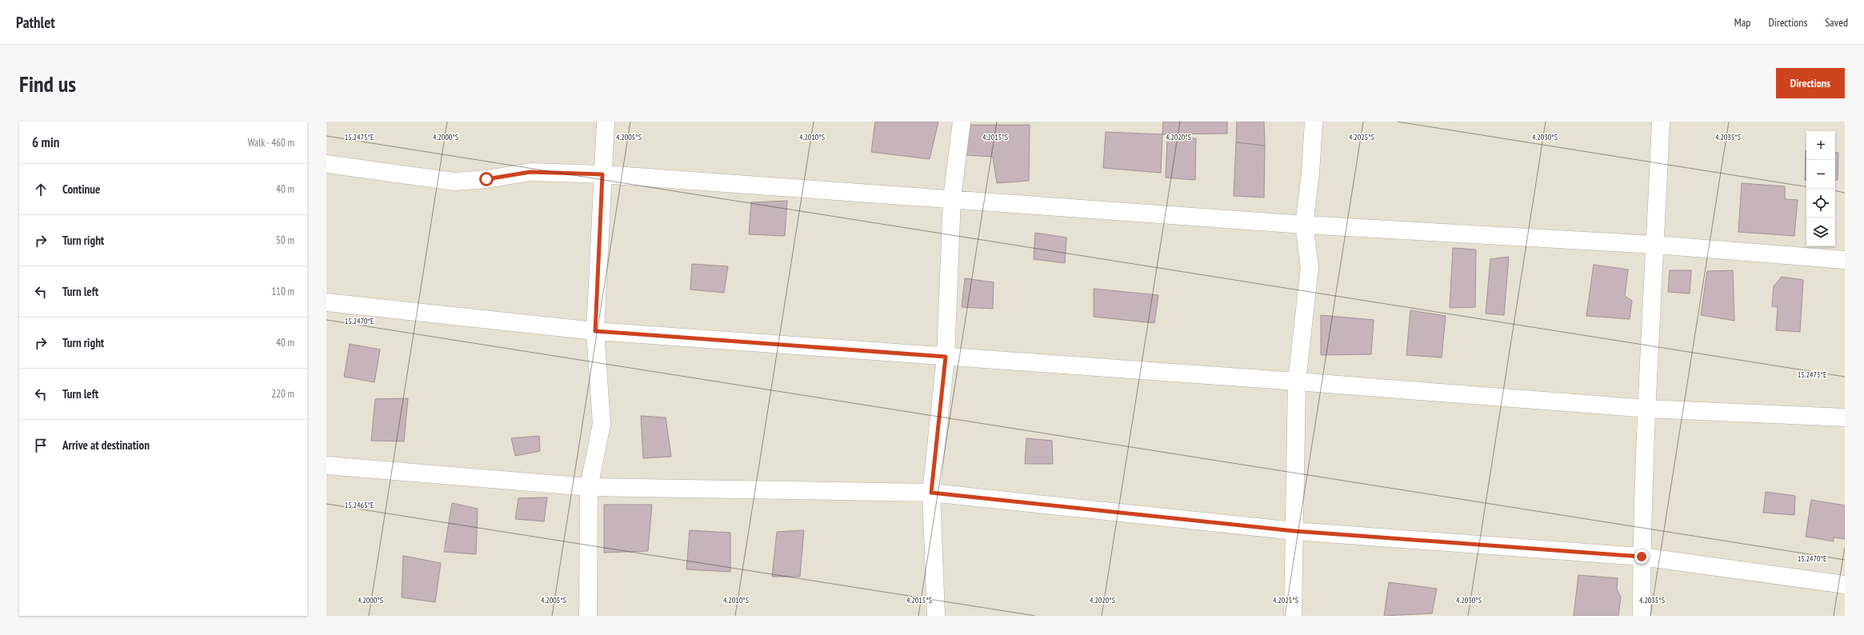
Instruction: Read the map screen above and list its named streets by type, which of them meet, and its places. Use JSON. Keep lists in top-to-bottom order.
{
  "page": {
    "header": "Pathlet",
    "nav": ["Map", "Directions", "Saved"],
    "buttons": "Directions",
    "title": "Find us",
    "heading": ["6 min", "Walk · 460 m"],
    "map_buttons": ["+", "−"],
    "list": [
      ["Continue", "40 m"],
      ["Turn right", "50 m"],
      ["Turn left", "110 m"],
      ["Turn right", "40 m"],
      ["Turn left", "220 m"],
      "Arrive at destination"
    ]
  },
  "coordinates": [
    "15.2475°E",
    "4.2000°S",
    "4.2005°S",
    "4.2010°S",
    "4.2015°S",
    "4.2020°S",
    "4.2025°S",
    "4.2030°S",
    "4.2035°S",
    "15.2470°E",
    "15.2465°E"
  ]
}
